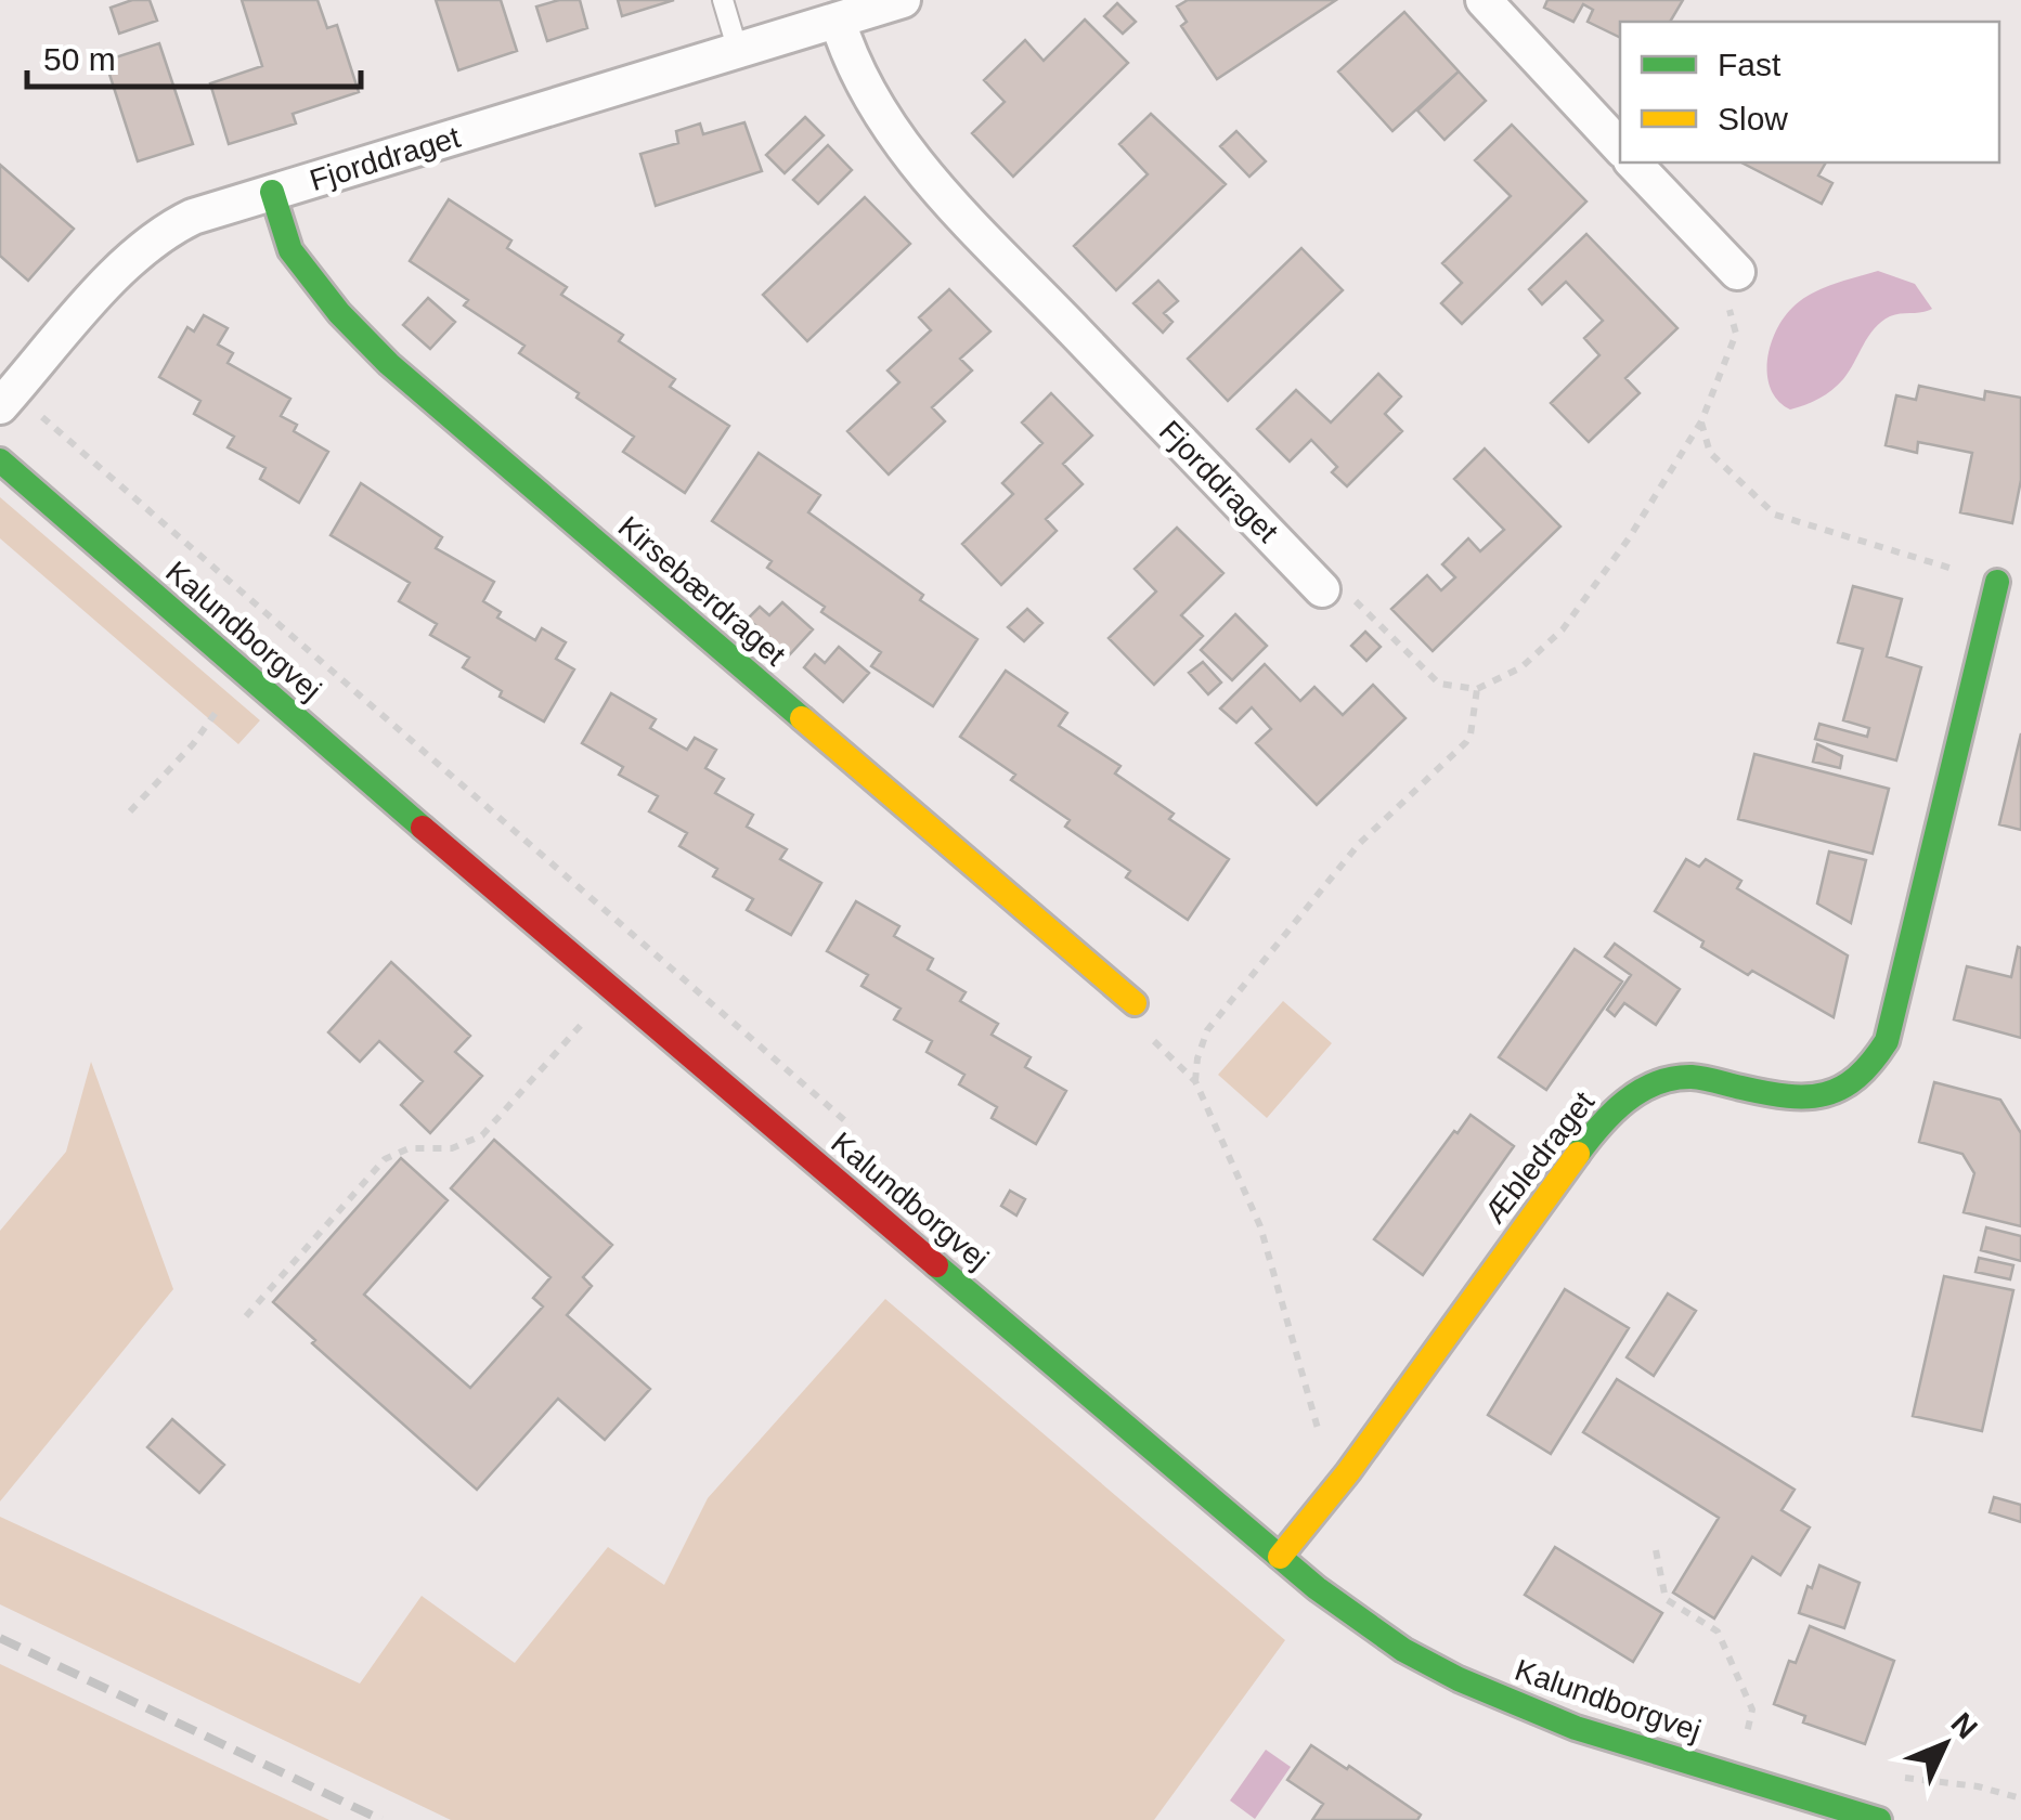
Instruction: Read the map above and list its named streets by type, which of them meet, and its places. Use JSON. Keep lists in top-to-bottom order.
{
  "streets": {
    "street": [
      "Fjorddraget",
      "Kirsebærdraget",
      "Kalundborgvej",
      "Æbledraget"
    ]
  },
  "crossings": [
    ["Fjorddraget", "Kirsebærdraget"],
    ["Kalundborgvej", "Æbledraget"]
  ],
  "legend": ["Fast", "Slow"],
  "scale_bar": "50 m",
  "north": "top right"
}
